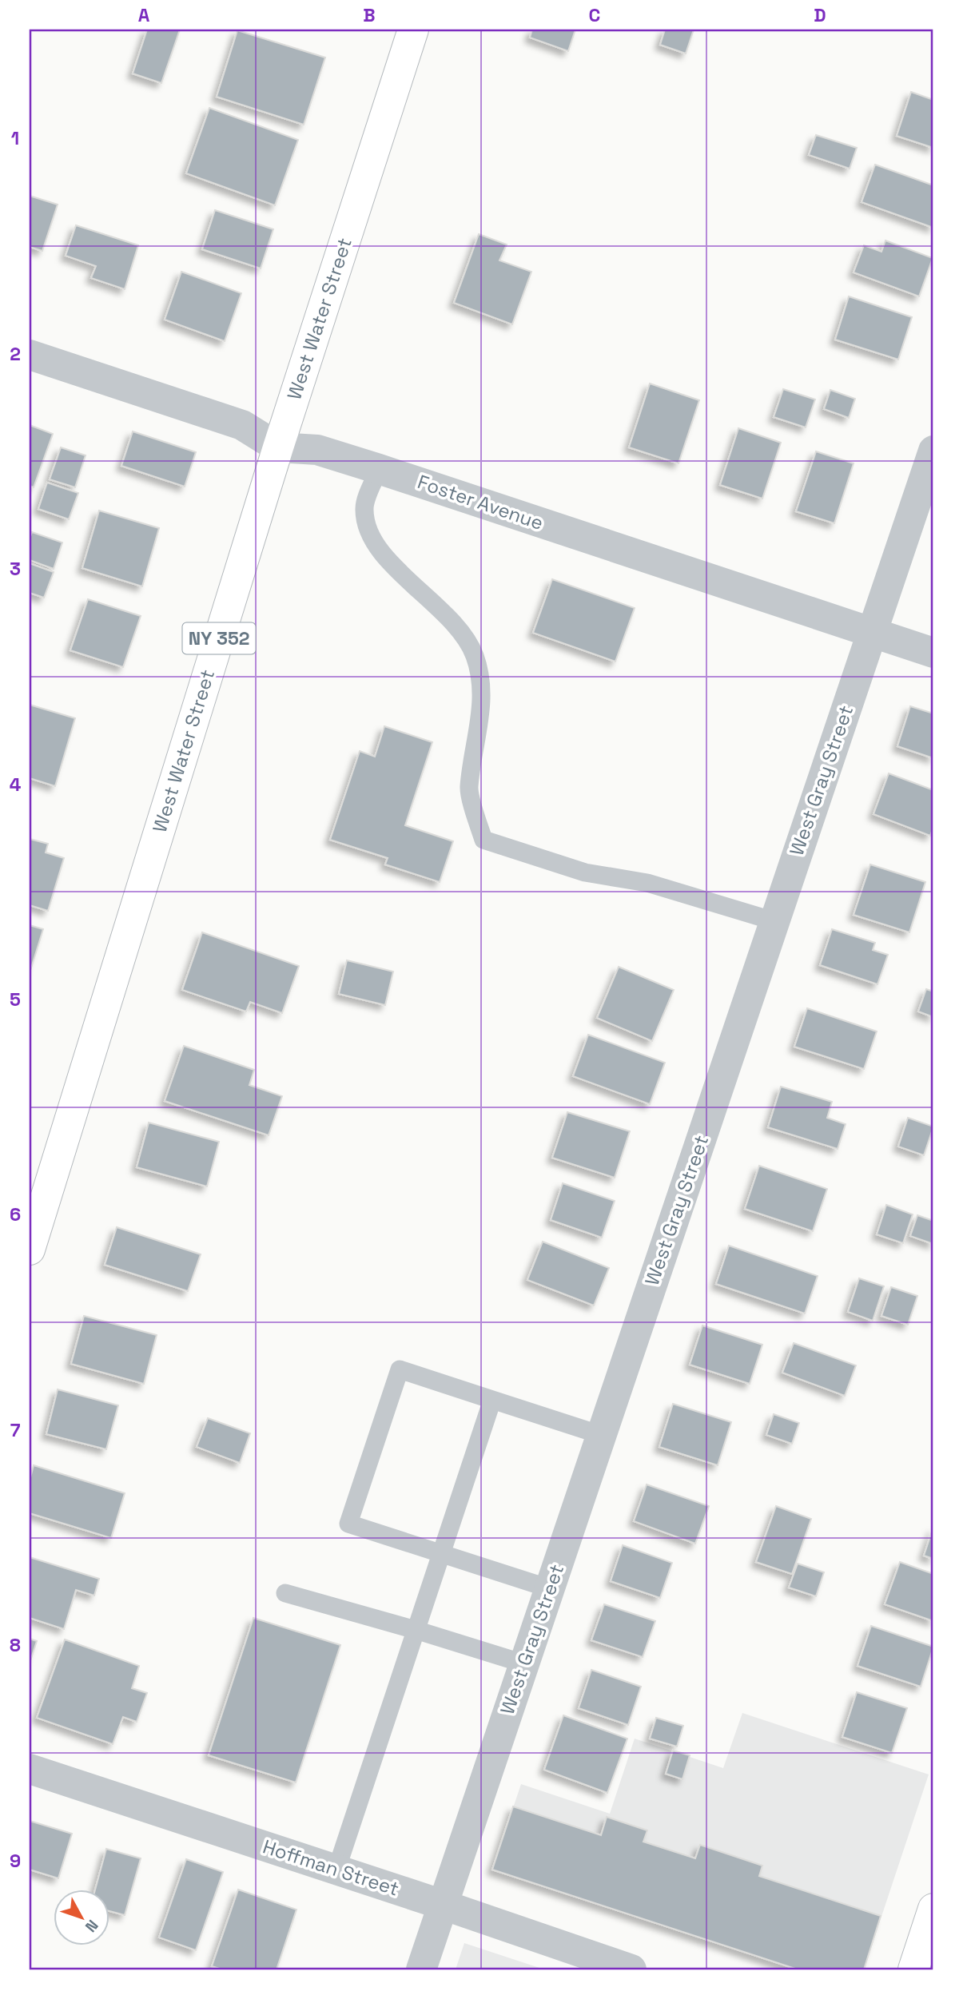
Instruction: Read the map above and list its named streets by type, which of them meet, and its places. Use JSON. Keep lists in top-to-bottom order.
{
  "streets": {
    "main road": ["West Water Street", "NY 352"],
    "street": ["Foster Avenue", "West Gray Street", "Hoffman Street"]
  },
  "crossings": [
    ["West Water Street", "Foster Avenue"],
    ["Foster Avenue", "West Gray Street"],
    ["West Gray Street", "Hoffman Street"]
  ],
  "north": "bottom right",
  "grid": {
    "columns": [
      "A",
      "B",
      "C",
      "D"
    ],
    "rows": [
      "1",
      "2",
      "3",
      "4",
      "5",
      "6",
      "7",
      "8",
      "9"
    ]
  }
}
